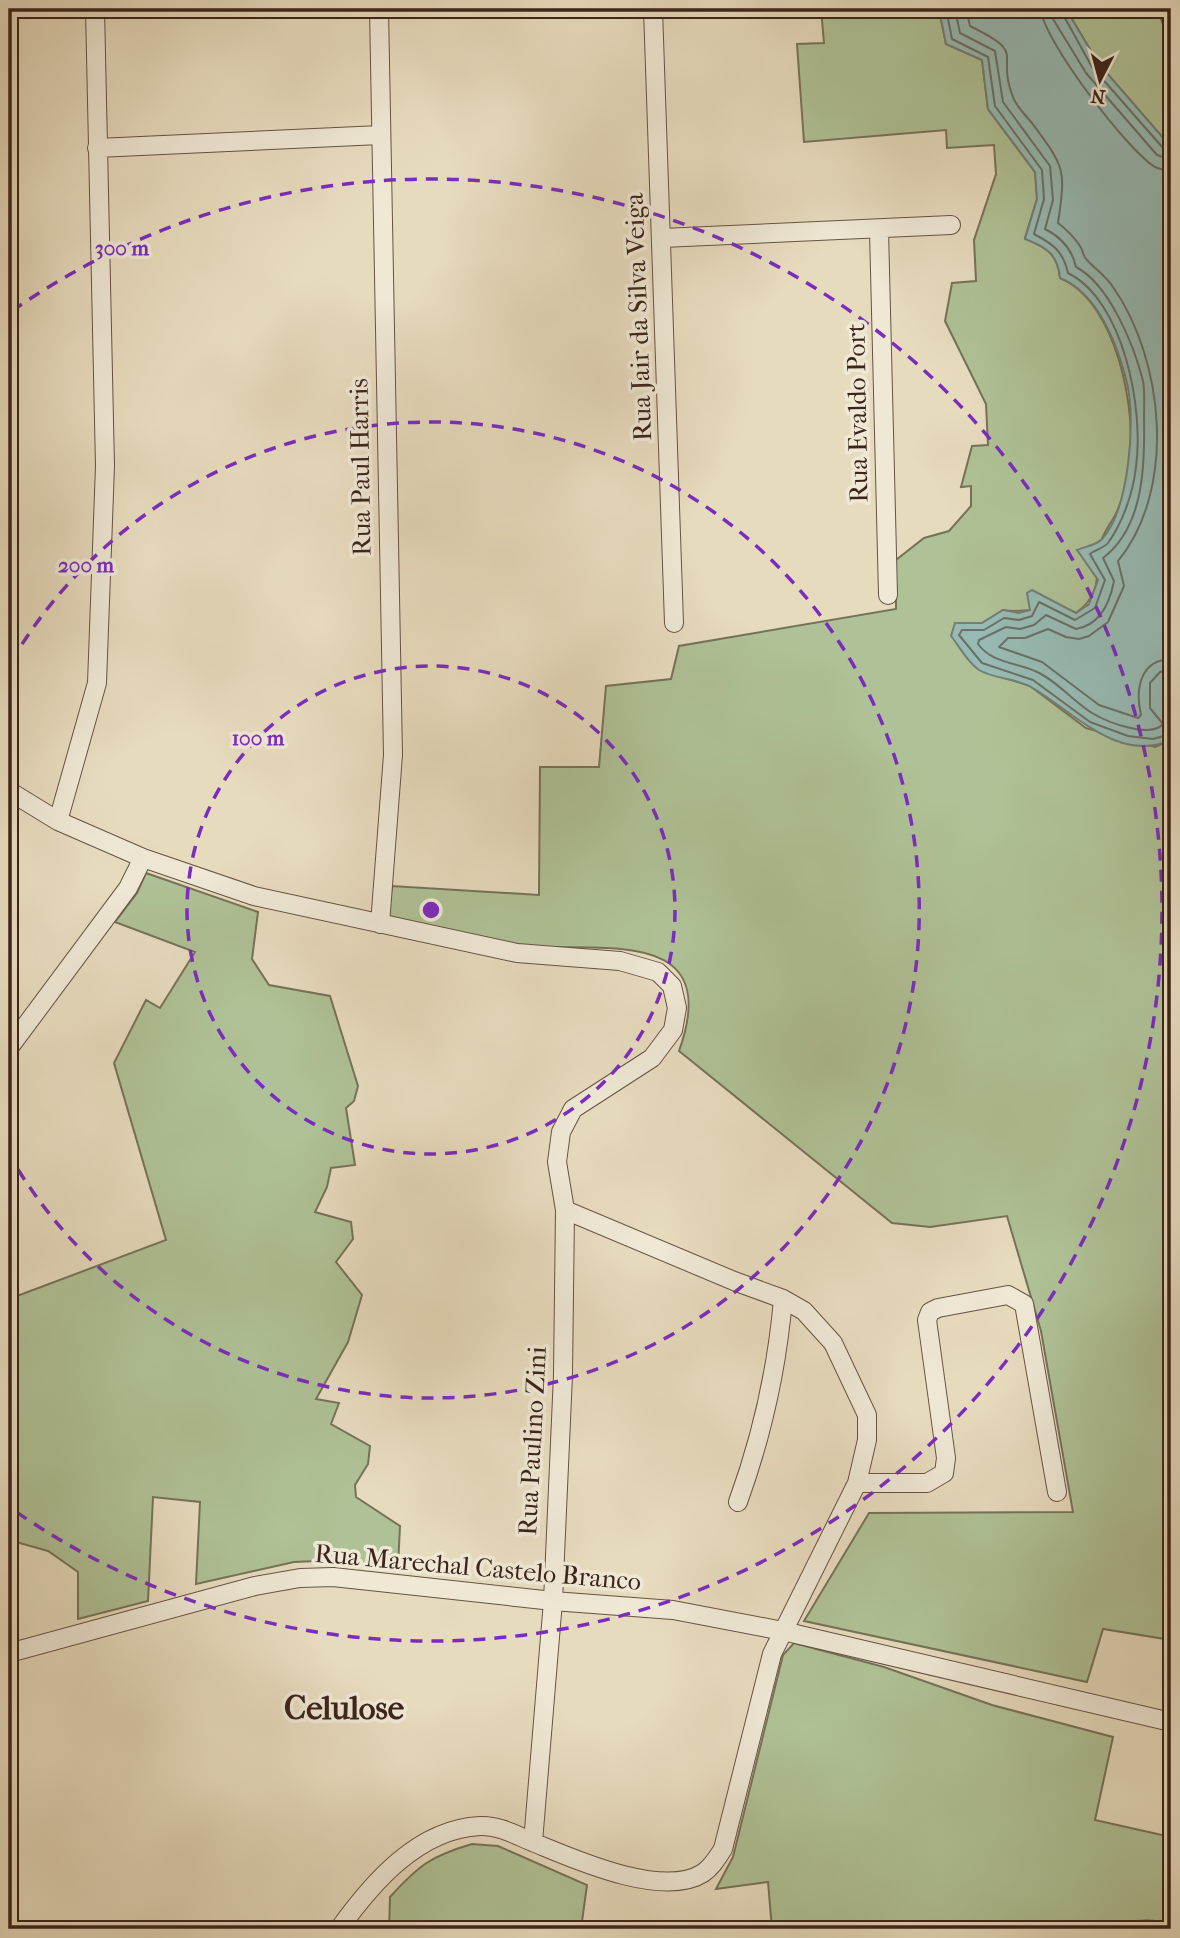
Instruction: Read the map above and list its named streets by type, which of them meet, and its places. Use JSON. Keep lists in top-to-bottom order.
{
  "streets": {
    "street": [
      "Rua Jair da Silva Veiga",
      "Rua Evaldo Port",
      "Rua Paul Harris",
      "Rua Paulino Zini",
      "Rua Marechal Castelo Branco"
    ]
  },
  "crossings": [
    ["Rua Paul Harris", "Rua Paulino Zini"],
    ["Rua Paulino Zini", "Rua Marechal Castelo Branco"]
  ],
  "districts": ["Celulose"],
  "north": "bottom",
  "rings": ["300 m", "200 m", "100 m"]
}
